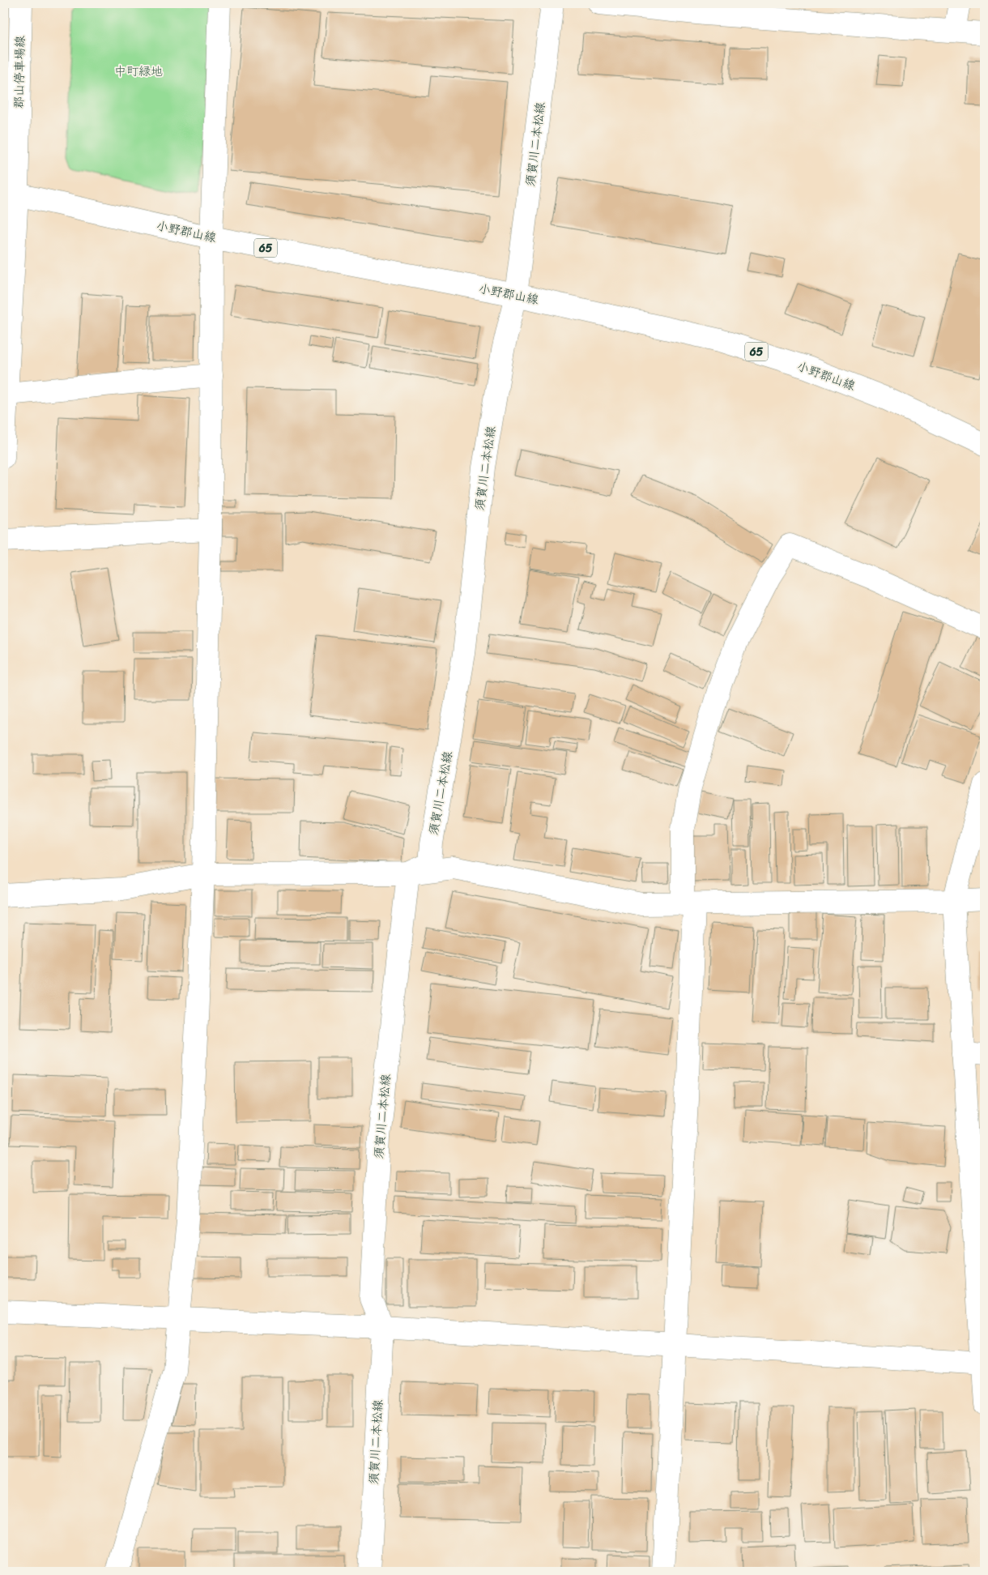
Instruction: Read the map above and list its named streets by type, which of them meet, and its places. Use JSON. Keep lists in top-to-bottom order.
{
  "streets": {
    "street": [
      "郡山停車場線",
      "須賀川二本松線",
      "小野郡山線",
      "65"
    ]
  },
  "crossings": [
    ["郡山停車場線", "小野郡山線"],
    ["須賀川二本松線", "小野郡山線"]
  ],
  "parks": ["中町緑地"]
}
